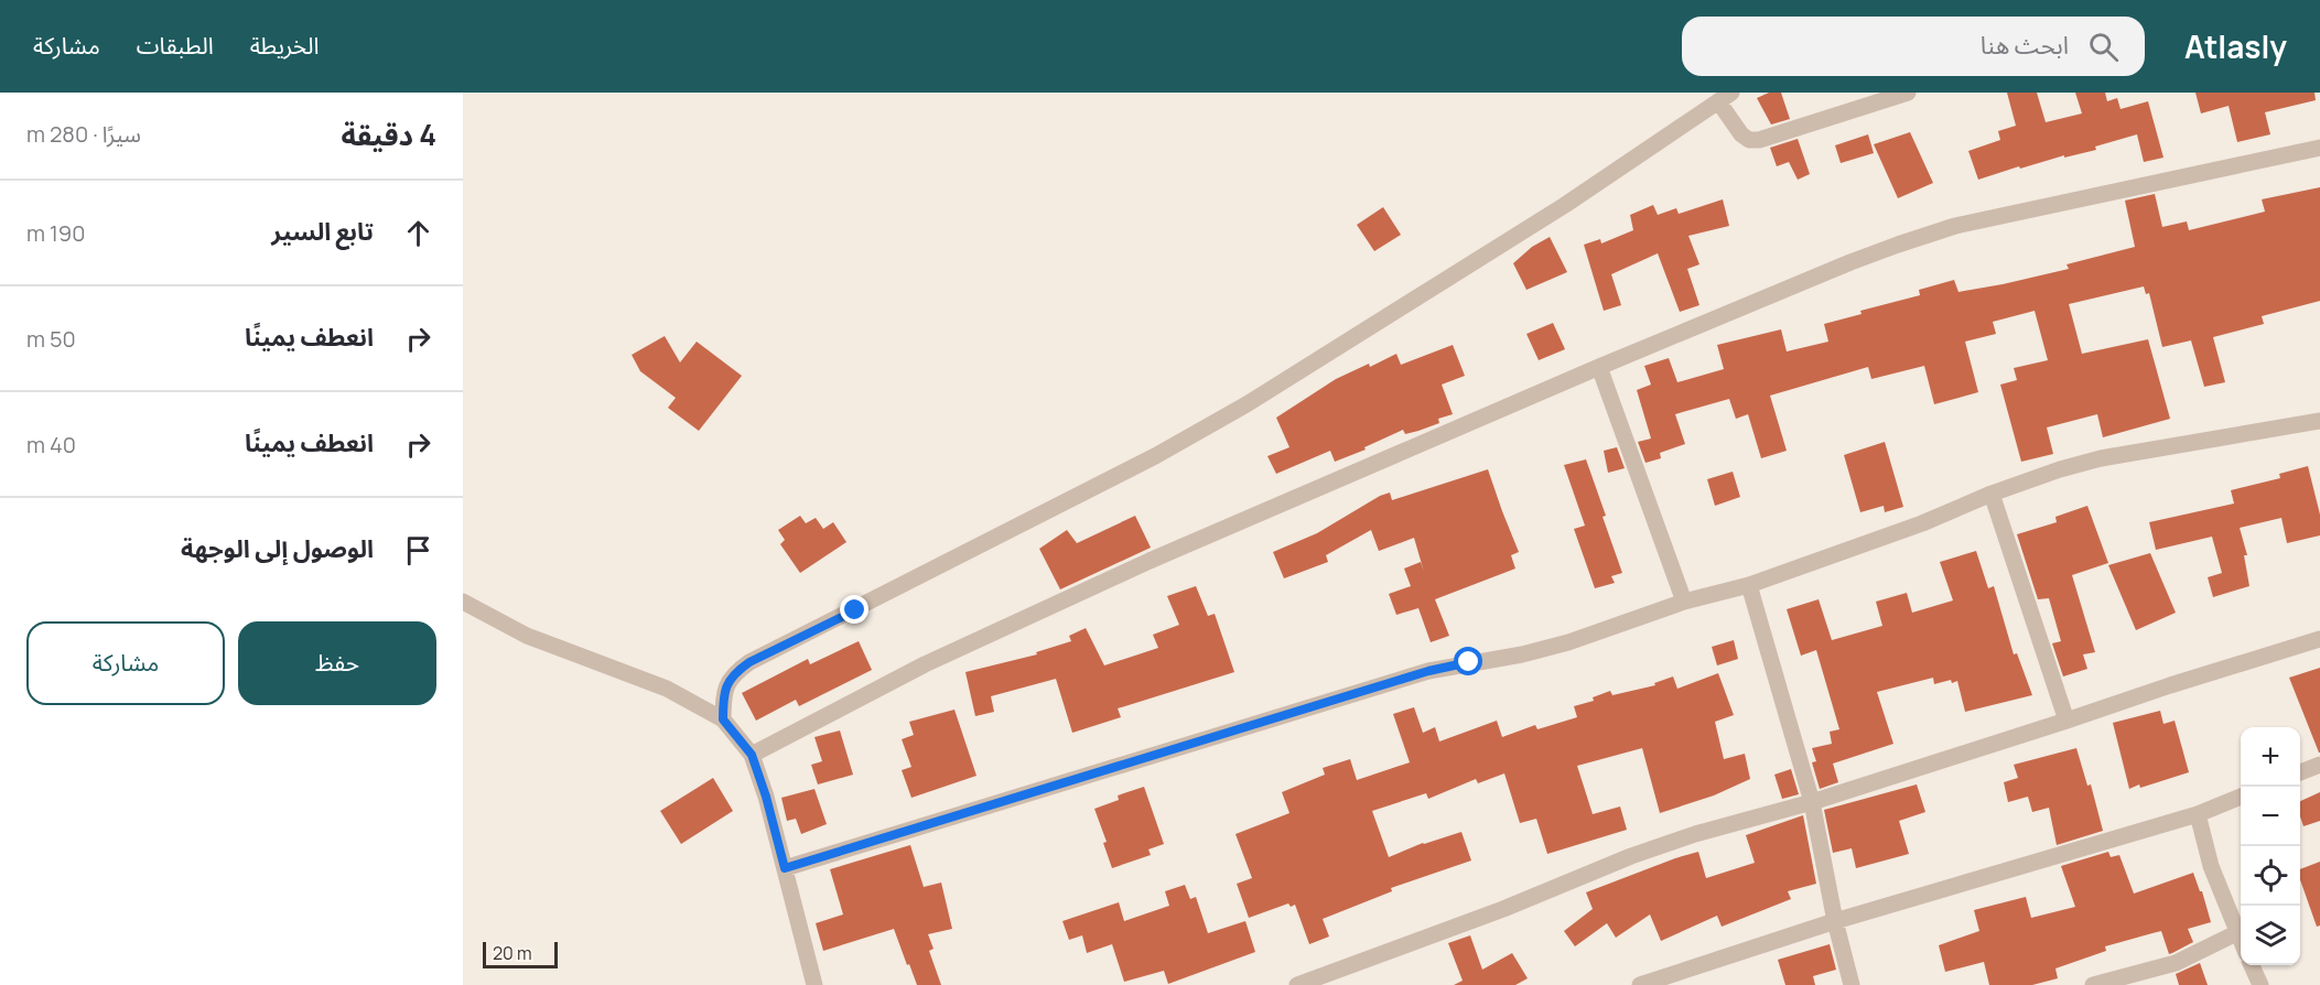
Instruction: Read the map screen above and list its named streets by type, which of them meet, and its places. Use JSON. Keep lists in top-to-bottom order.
{
  "scale_bar": "20 m",
  "page": {
    "header": "Atlasly",
    "search": "ابحث هنا",
    "nav": ["الخريطة", "الطبقات", "مشاركة"],
    "heading": ["4 دقيقة", "سيرًا · 280 m"],
    "list": [
      ["تابع السير", "190 m"],
      ["انعطف يمينًا", "50 m"],
      ["انعطف يمينًا", "40 m"],
      "الوصول إلى الوجهة"
    ],
    "buttons": ["حفظ", "مشاركة"],
    "map_buttons": ["+", "−"],
    "scale": "20 m"
  }
}
